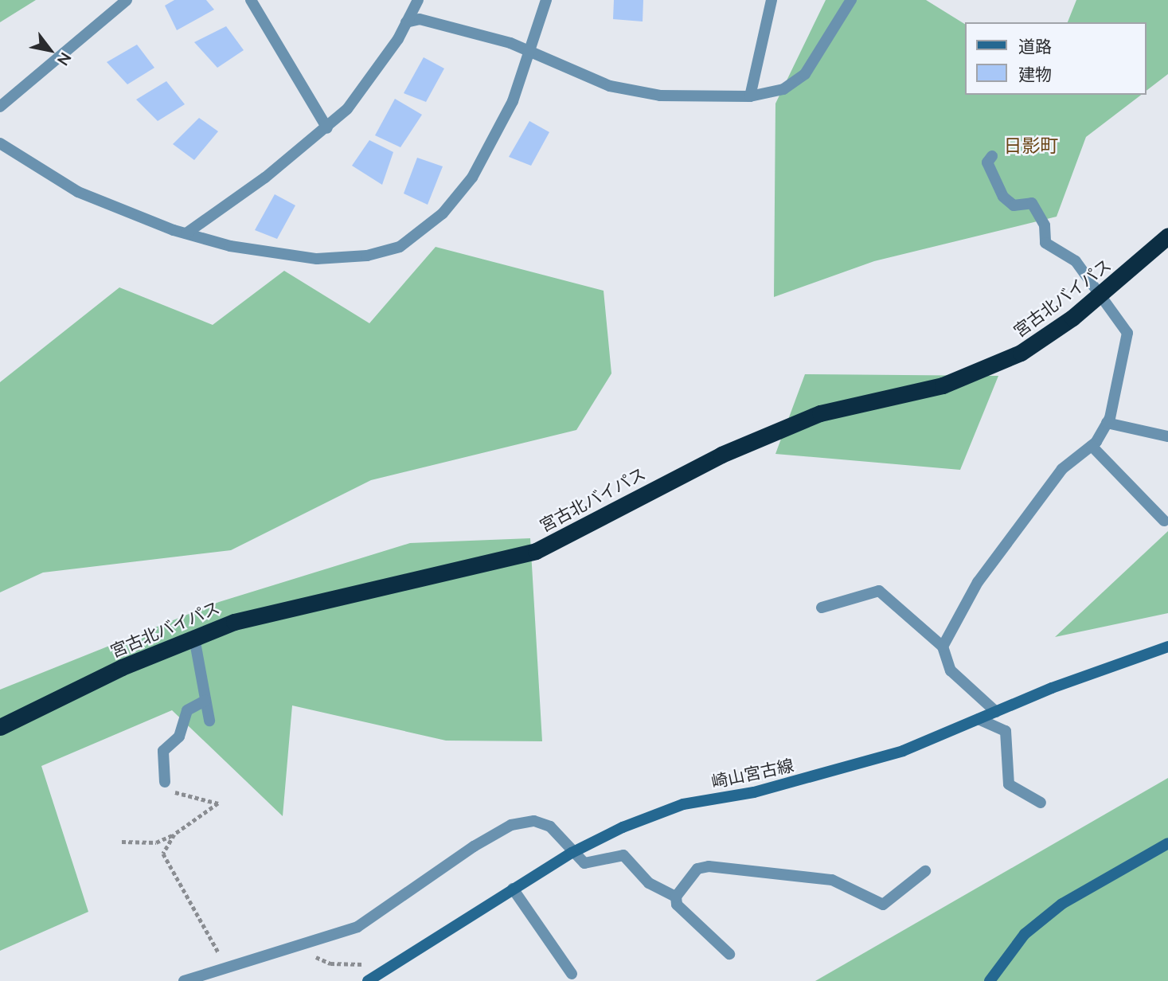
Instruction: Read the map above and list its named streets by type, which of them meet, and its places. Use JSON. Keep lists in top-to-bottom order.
{
  "streets": {
    "highway": ["宮古北バイパス"],
    "main road": ["崎山宮古線"]
  },
  "districts": ["日影町"],
  "legend": ["道路", "建物"],
  "north": "bottom right"
}
